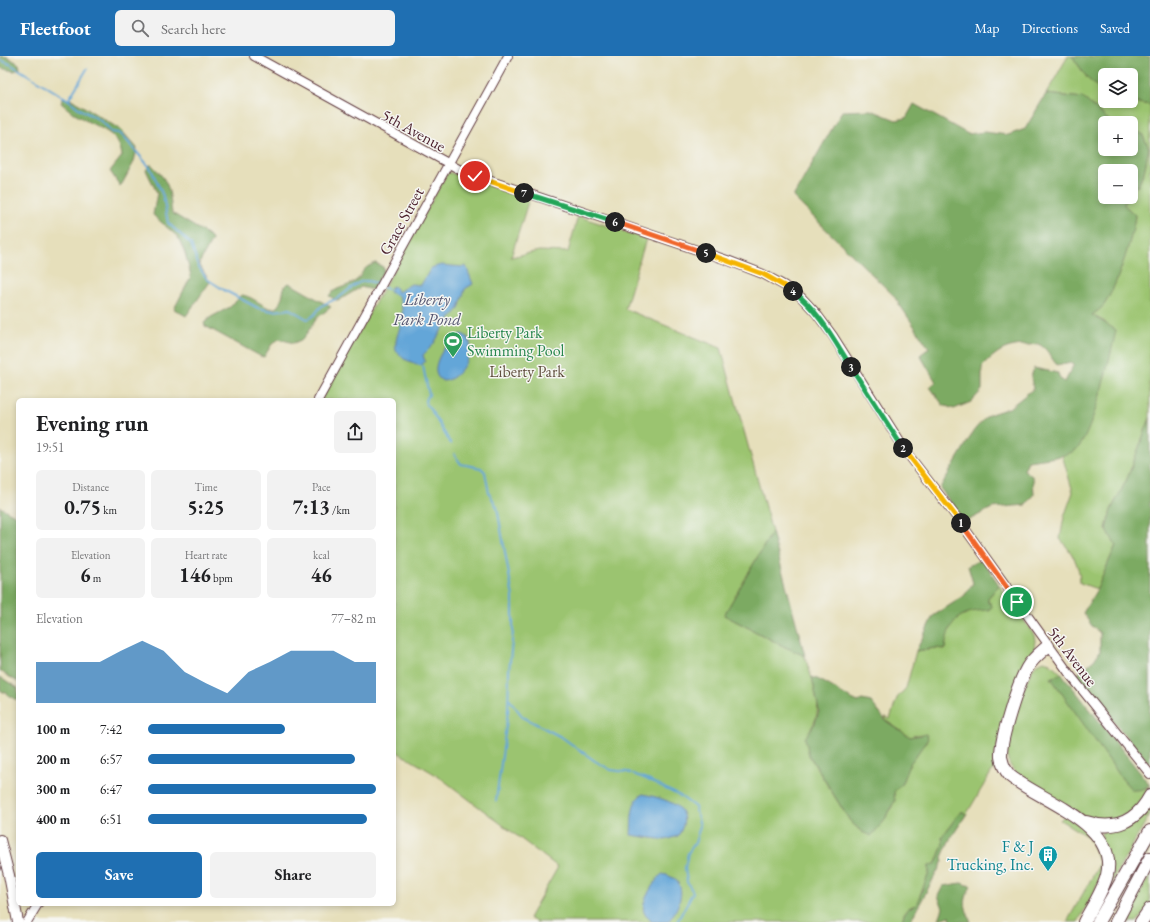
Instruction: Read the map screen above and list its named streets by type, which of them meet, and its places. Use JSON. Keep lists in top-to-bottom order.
{
  "streets": {
    "street": ["5th Avenue", "Grace Street"]
  },
  "crossings": [
    ["5th Avenue", "Grace Street"]
  ],
  "water": ["Liberty Park Pond"],
  "parks": ["Liberty Park"],
  "places": {
    "sports": ["Liberty Park Swimming Pool"],
    "building": ["F & J Trucking, Inc."]
  },
  "page": {
    "header": "Fleetfoot",
    "search": "Search here",
    "nav": ["Map", "Directions", "Saved"],
    "map_buttons": ["+", "−"],
    "pins": [
      "7",
      "6",
      "5",
      "4",
      "3",
      "2",
      "1"
    ],
    "heading": ["Evening run", "19:51"],
    "stats": [
      ["Distance", "0.75 km"],
      ["Time", "5:25"],
      ["Pace", "7:13 /km"],
      ["Elevation", "6 m"],
      ["Heart rate", "146 bpm"],
      ["kcal", "46"]
    ],
    "chart": ["Elevation", "77–82 m"],
    "list": [
      {
        "name": "100 m",
        "note": "7:42"
      },
      {
        "name": "200 m",
        "note": "6:57"
      },
      {
        "name": "300 m",
        "note": "6:47"
      },
      {
        "name": "400 m",
        "note": "6:51"
      }
    ],
    "buttons": ["Save", "Share"]
  }
}
